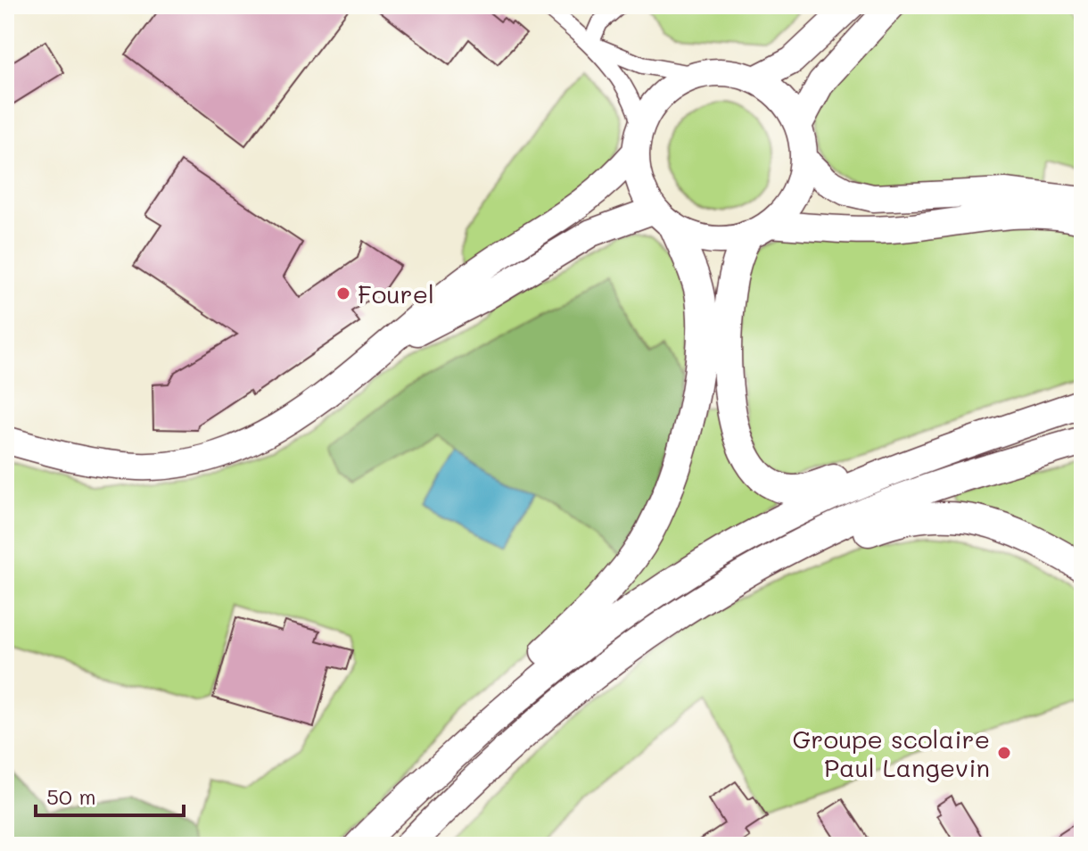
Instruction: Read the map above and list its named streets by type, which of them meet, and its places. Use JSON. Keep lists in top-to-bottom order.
{
  "places": ["Fourel", "Groupe scolaire Paul Langevin"],
  "scale_bar": "50 m"
}
